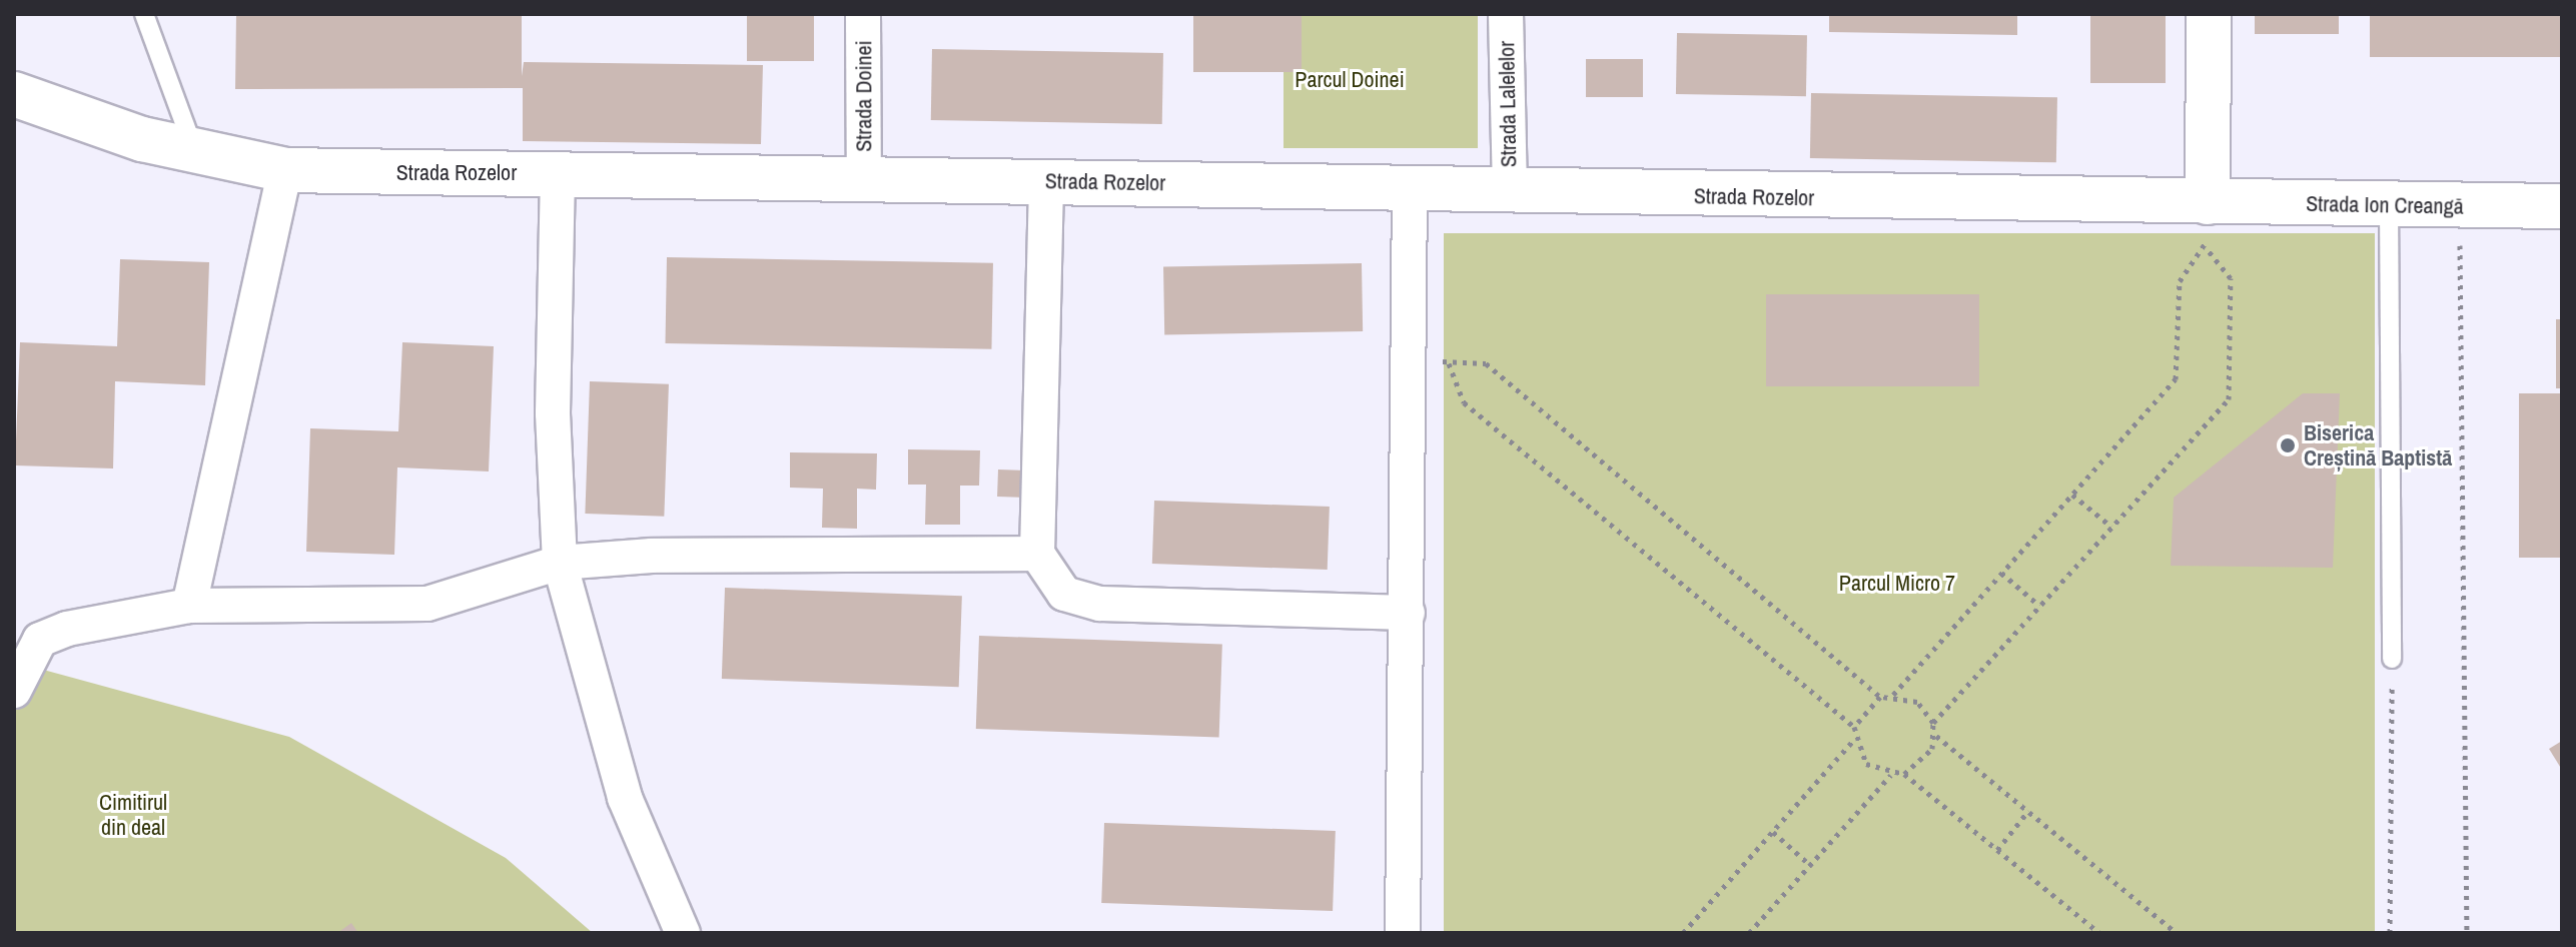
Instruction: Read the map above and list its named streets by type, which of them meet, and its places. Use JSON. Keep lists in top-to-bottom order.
{
  "streets": {
    "street": [
      "Strada Doinei",
      "Strada Lalelelor",
      "Strada Rozelor",
      "Strada Ion Creangă"
    ]
  },
  "crossings": [
    ["Strada Doinei", "Strada Rozelor"],
    ["Strada Lalelelor", "Strada Rozelor"],
    ["Strada Rozelor", "Strada Ion Creangă"]
  ],
  "parks": ["Parcul Doinei", "Parcul Micro 7", "Cimitirul din deal"],
  "places": ["Biserica Creștină Baptistă"]
}
